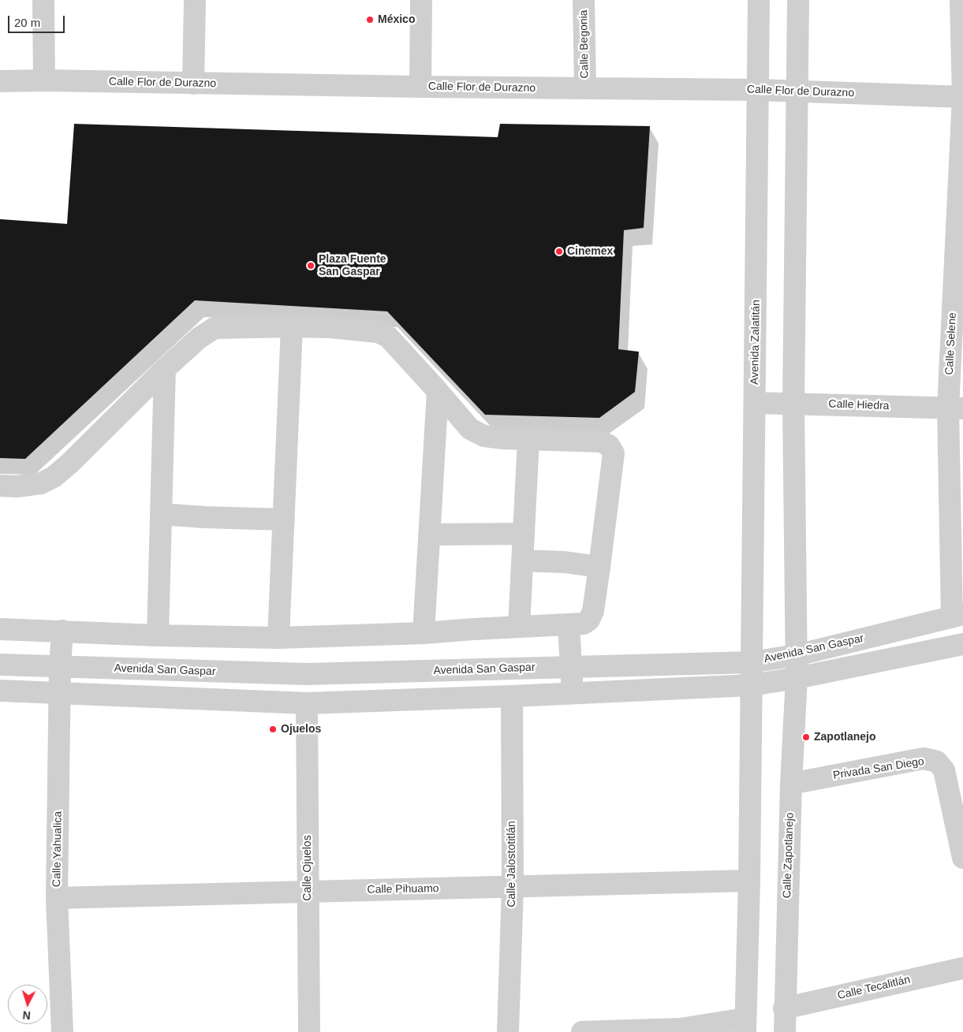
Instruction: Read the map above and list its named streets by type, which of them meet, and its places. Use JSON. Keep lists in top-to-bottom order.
{
  "streets": {
    "street": [
      "Calle Begonia",
      "Calle Flor de Durazno",
      "Avenida Zalatitán",
      "Calle Selene",
      "Calle Hiedra",
      "Avenida San Gaspar",
      "Privada San Diego",
      "Calle Yahualica",
      "Calle Zapotlanejo",
      "Calle Jalostotitlán",
      "Calle Ojuelos",
      "Calle Pihuamo",
      "Calle Tecalitlán"
    ]
  },
  "crossings": [
    ["Calle Begonia", "Calle Flor de Durazno"],
    ["Calle Flor de Durazno", "Avenida Zalatitán"],
    ["Calle Flor de Durazno", "Calle Selene"],
    ["Avenida Zalatitán", "Calle Hiedra"],
    ["Avenida Zalatitán", "Avenida San Gaspar"],
    ["Calle Selene", "Calle Hiedra"],
    ["Calle Selene", "Avenida San Gaspar"],
    ["Avenida San Gaspar", "Calle Yahualica"],
    ["Privada San Diego", "Calle Zapotlanejo"],
    ["Calle Yahualica", "Calle Pihuamo"],
    ["Calle Zapotlanejo", "Calle Tecalitlán"],
    ["Calle Jalostotitlán", "Calle Pihuamo"],
    ["Calle Ojuelos", "Calle Pihuamo"]
  ],
  "places": [
    "México",
    "Cinemex",
    "Plaza Fuente San Gaspar",
    "Ojuelos",
    "Zapotlanejo"
  ],
  "scale_bar": "20 m",
  "north": "bottom"
}
